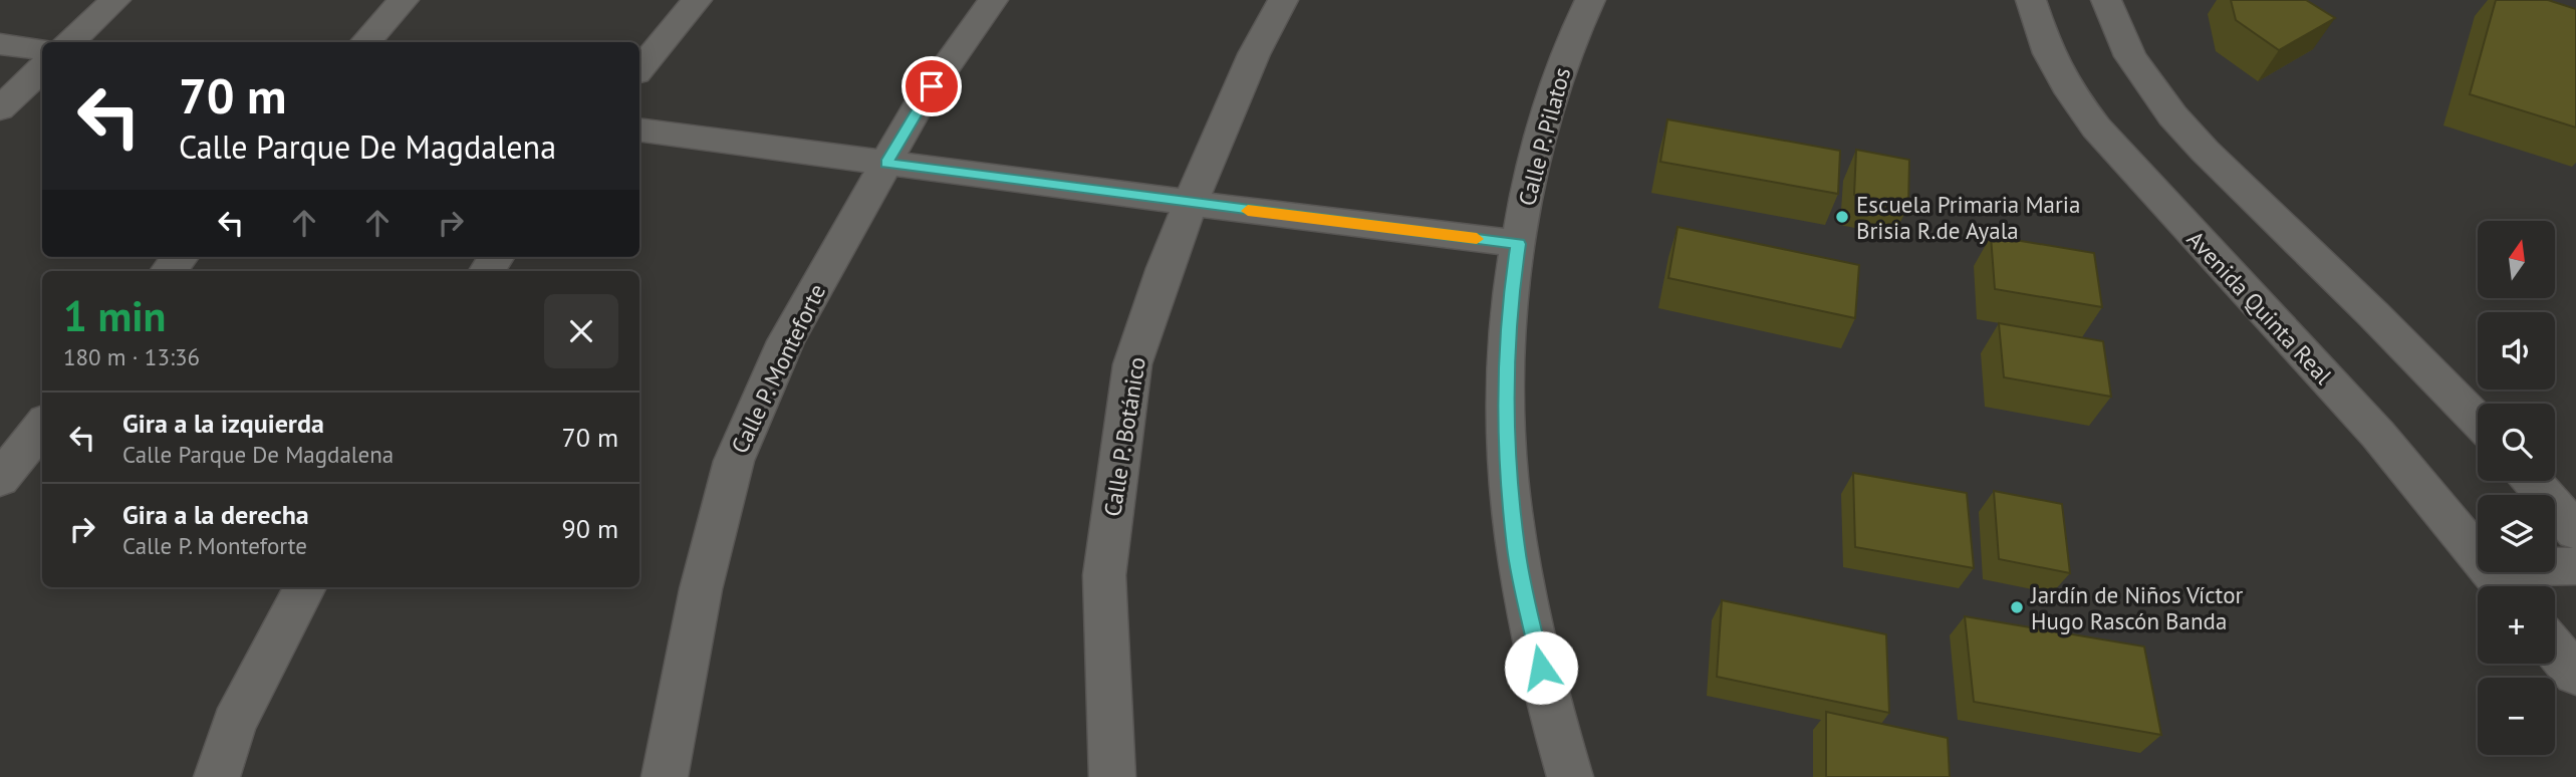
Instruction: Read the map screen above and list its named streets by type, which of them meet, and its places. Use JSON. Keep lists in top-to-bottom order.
{
  "streets": {
    "street": [
      "Calle P. Pilatos",
      "Avenida Quinta Real",
      "Calle P. Monteforte",
      "Calle P. Botánico"
    ]
  },
  "places": ["Escuela Primaria Maria Brisia R.de Ayala", "Jardín de Niños Víctor Hugo Rascón Banda"],
  "north": "top",
  "page": {
    "turn": ["70 m", "Calle Parque De Magdalena"],
    "map_buttons": ["+", "−"],
    "heading": ["1 min", "180 m · 13:36"],
    "list": [
      {
        "name": "Gira a la izquierda",
        "note": "Calle Parque De Magdalena",
        "value": "70 m"
      },
      {
        "name": "Gira a la derecha",
        "note": "Calle P. Monteforte",
        "value": "90 m"
      }
    ]
  }
}
